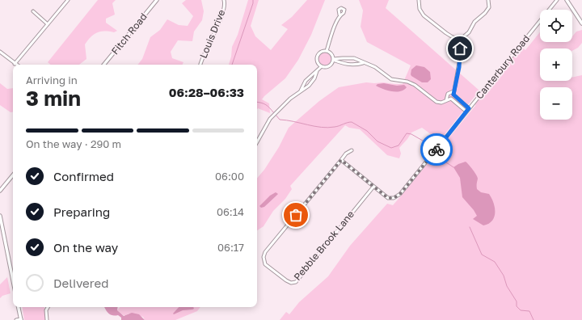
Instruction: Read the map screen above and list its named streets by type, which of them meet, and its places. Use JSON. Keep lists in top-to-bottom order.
{
  "streets": {
    "street": [
      "Fitch Road",
      "Louis Drive",
      "Canterbury Road",
      "Pebble Brook Lane"
    ]
  },
  "crossings": [
    ["Canterbury Road", "Pebble Brook Lane"]
  ],
  "page": {
    "map_buttons": ["+", "−"],
    "heading": ["3 min", "Arriving in", "06:28–06:33"],
    "bar": "On the way · 290 m",
    "list": [
      ["Confirmed", "06:00"],
      ["Preparing", "06:14"],
      ["On the way", "06:17"],
      "Delivered"
    ]
  }
}
